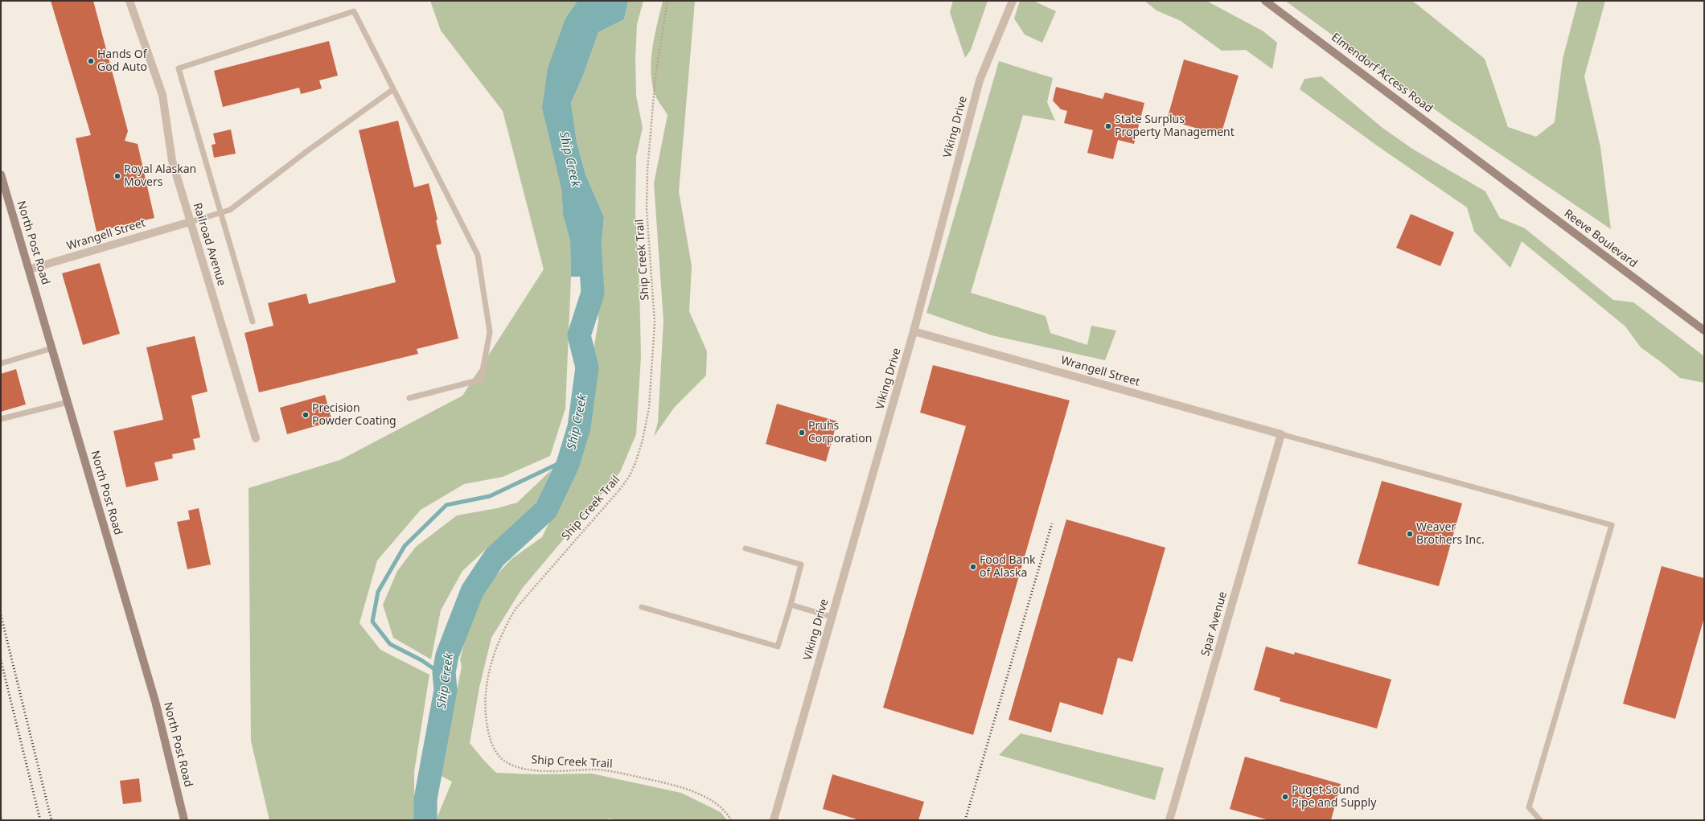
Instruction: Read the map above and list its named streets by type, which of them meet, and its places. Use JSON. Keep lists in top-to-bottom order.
{
  "streets": {
    "street": [
      "Elmendorf Access Road",
      "Viking Drive",
      "Wrangell Street",
      "Reeve Boulevard",
      "North Post Road",
      "Railroad Avenue",
      "Spar Avenue"
    ],
    "path": ["Ship Creek Trail"]
  },
  "crossings": [
    ["Elmendorf Access Road", "Reeve Boulevard"],
    ["Viking Drive", "Wrangell Street"],
    ["Wrangell Street", "North Post Road"],
    ["Wrangell Street", "Railroad Avenue"],
    ["Wrangell Street", "Spar Avenue"]
  ],
  "water": ["Ship Creek"],
  "places": [
    "Hands Of God Auto",
    "State Surplus Property Management",
    "Royal Alaskan Movers",
    "Precision Powder Coating",
    "Pruhs Corporation",
    "Weaver Brothers Inc.",
    "Food Bank of Alaska",
    "Puget Sound Pipe and Supply"
  ]
}
